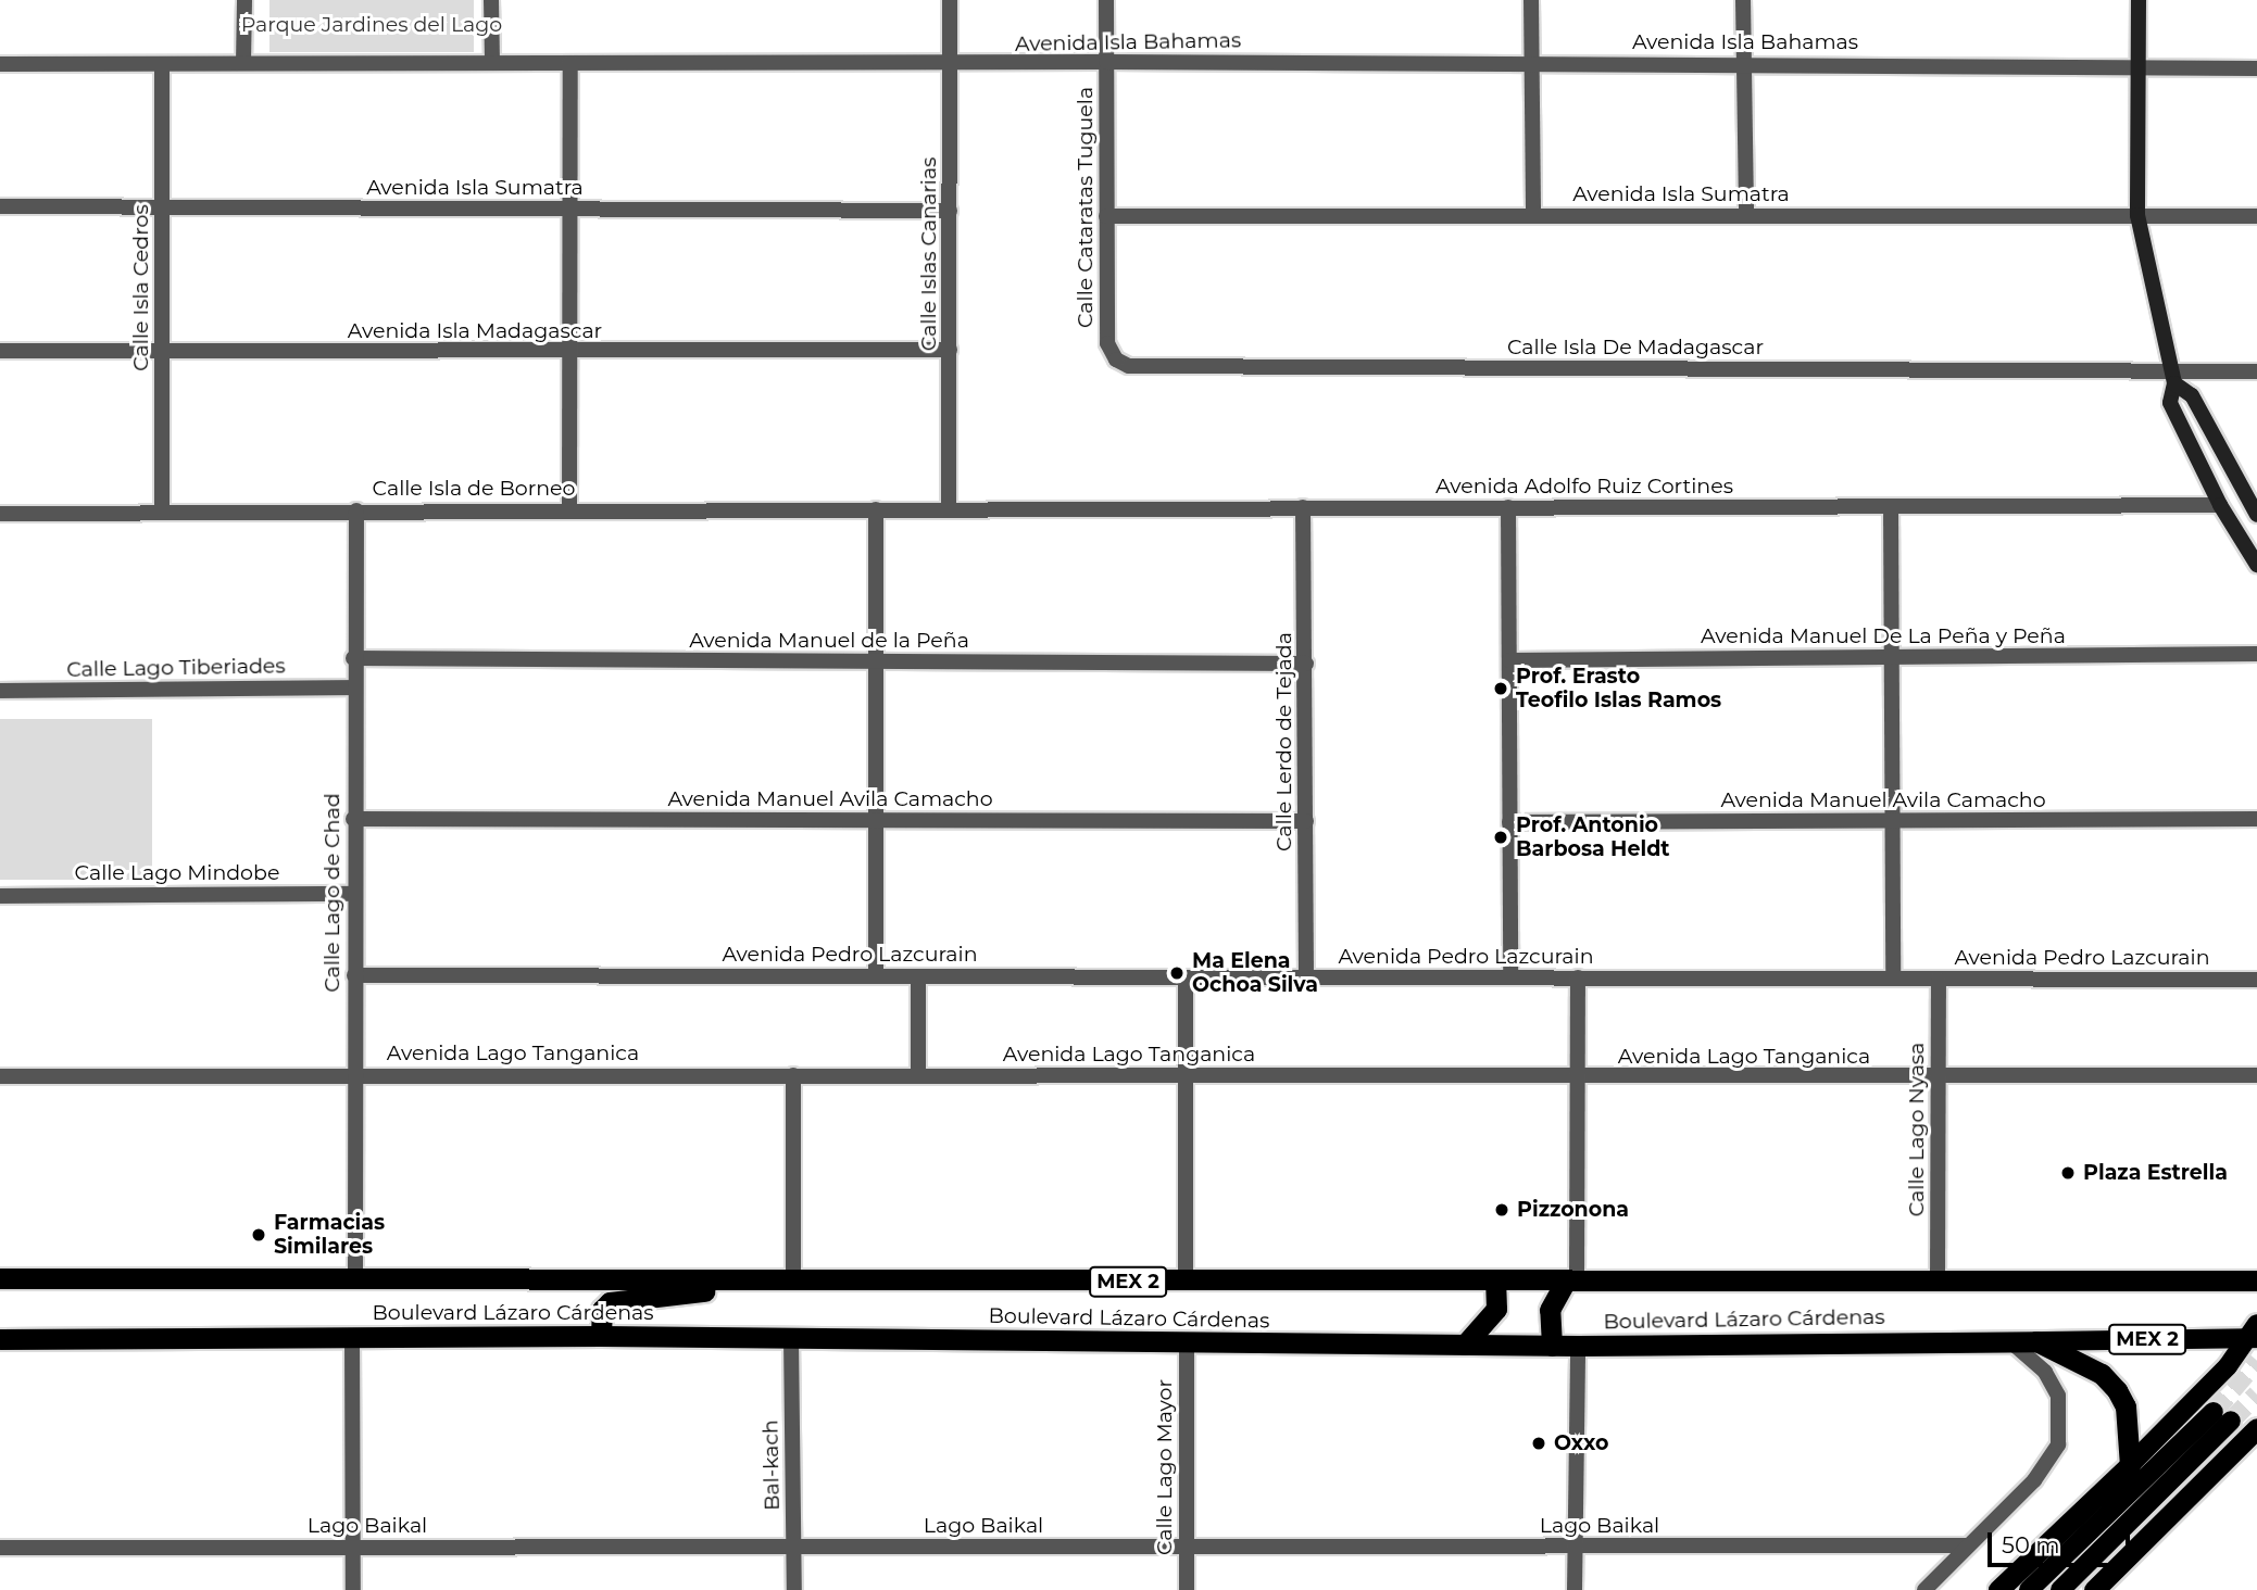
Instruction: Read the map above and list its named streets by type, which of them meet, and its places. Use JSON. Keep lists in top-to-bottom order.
{
  "streets": {
    "highway": ["MEX 2", "Boulevard Lázaro Cárdenas"],
    "street": [
      "Avenida Isla Bahamas",
      "Avenida Isla Sumatra",
      "Calle Cataratas Tuguela",
      "Calle Islas Canarias",
      "Calle Isla Cedros",
      "Avenida Isla Madagascar",
      "Calle Isla De Madagascar",
      "Avenida Adolfo Ruiz Cortines",
      "Calle Isla de Borneo",
      "Avenida Manuel De La Peña y Peña",
      "Avenida Manuel de la Peña",
      "Calle Lago Tiberiades",
      "Calle Lerdo de Tejada",
      "Avenida Manuel Avila Camacho",
      "Calle Lago Mindobe",
      "Calle Lago de Chad",
      "Avenida Pedro Lazcurain",
      "Avenida Lago Tanganica",
      "Calle Lago Nyasa",
      "Bal-kach",
      "Calle Lago Mayor",
      "Lago Baikal"
    ]
  },
  "crossings": [
    ["Avenida Isla Bahamas", "Calle Cataratas Tuguela"],
    ["Avenida Isla Bahamas", "Calle Islas Canarias"],
    ["Avenida Isla Bahamas", "Calle Isla Cedros"],
    ["Avenida Isla Sumatra", "Calle Cataratas Tuguela"],
    ["Avenida Isla Sumatra", "Calle Islas Canarias"],
    ["Avenida Isla Sumatra", "Calle Isla Cedros"],
    ["Calle Cataratas Tuguela", "Calle Isla De Madagascar"],
    ["Calle Islas Canarias", "Avenida Isla Madagascar"],
    ["Calle Islas Canarias", "Avenida Adolfo Ruiz Cortines"],
    ["Calle Islas Canarias", "Calle Isla de Borneo"],
    ["Calle Isla Cedros", "Avenida Isla Madagascar"],
    ["Calle Isla Cedros", "Calle Isla de Borneo"],
    ["Avenida Adolfo Ruiz Cortines", "Calle Isla de Borneo"],
    ["Avenida Adolfo Ruiz Cortines", "Calle Lerdo de Tejada"],
    ["Calle Isla de Borneo", "Calle Lago de Chad"],
    ["Avenida Manuel de la Peña", "Calle Lerdo de Tejada"],
    ["Avenida Manuel de la Peña", "Calle Lago de Chad"],
    ["Calle Lago Tiberiades", "Calle Lago de Chad"],
    ["Calle Lerdo de Tejada", "Avenida Manuel Avila Camacho"],
    ["Calle Lerdo de Tejada", "Avenida Pedro Lazcurain"],
    ["Avenida Manuel Avila Camacho", "Calle Lago de Chad"],
    ["Calle Lago Mindobe", "Calle Lago de Chad"],
    ["Calle Lago de Chad", "Avenida Pedro Lazcurain"],
    ["Calle Lago de Chad", "Avenida Lago Tanganica"],
    ["Calle Lago de Chad", "Boulevard Lázaro Cárdenas"],
    ["Avenida Pedro Lazcurain", "Calle Lago Nyasa"],
    ["Avenida Lago Tanganica", "Calle Lago Nyasa"],
    ["Calle Lago Nyasa", "Boulevard Lázaro Cárdenas"],
    ["Boulevard Lázaro Cárdenas", "Bal-kach"],
    ["Boulevard Lázaro Cárdenas", "Calle Lago Mayor"],
    ["Bal-kach", "Lago Baikal"],
    ["Calle Lago Mayor", "Lago Baikal"]
  ],
  "parks": ["Parque Jardines del Lago"],
  "places": [
    "Prof. Erasto Teofilo Islas Ramos",
    "Prof. Antonio Barbosa Heldt",
    "Ma Elena Ochoa Silva",
    "Plaza Estrella",
    "Pizzonona",
    "Farmacias Similares",
    "Oxxo"
  ],
  "scale_bar": "50 m"
}
